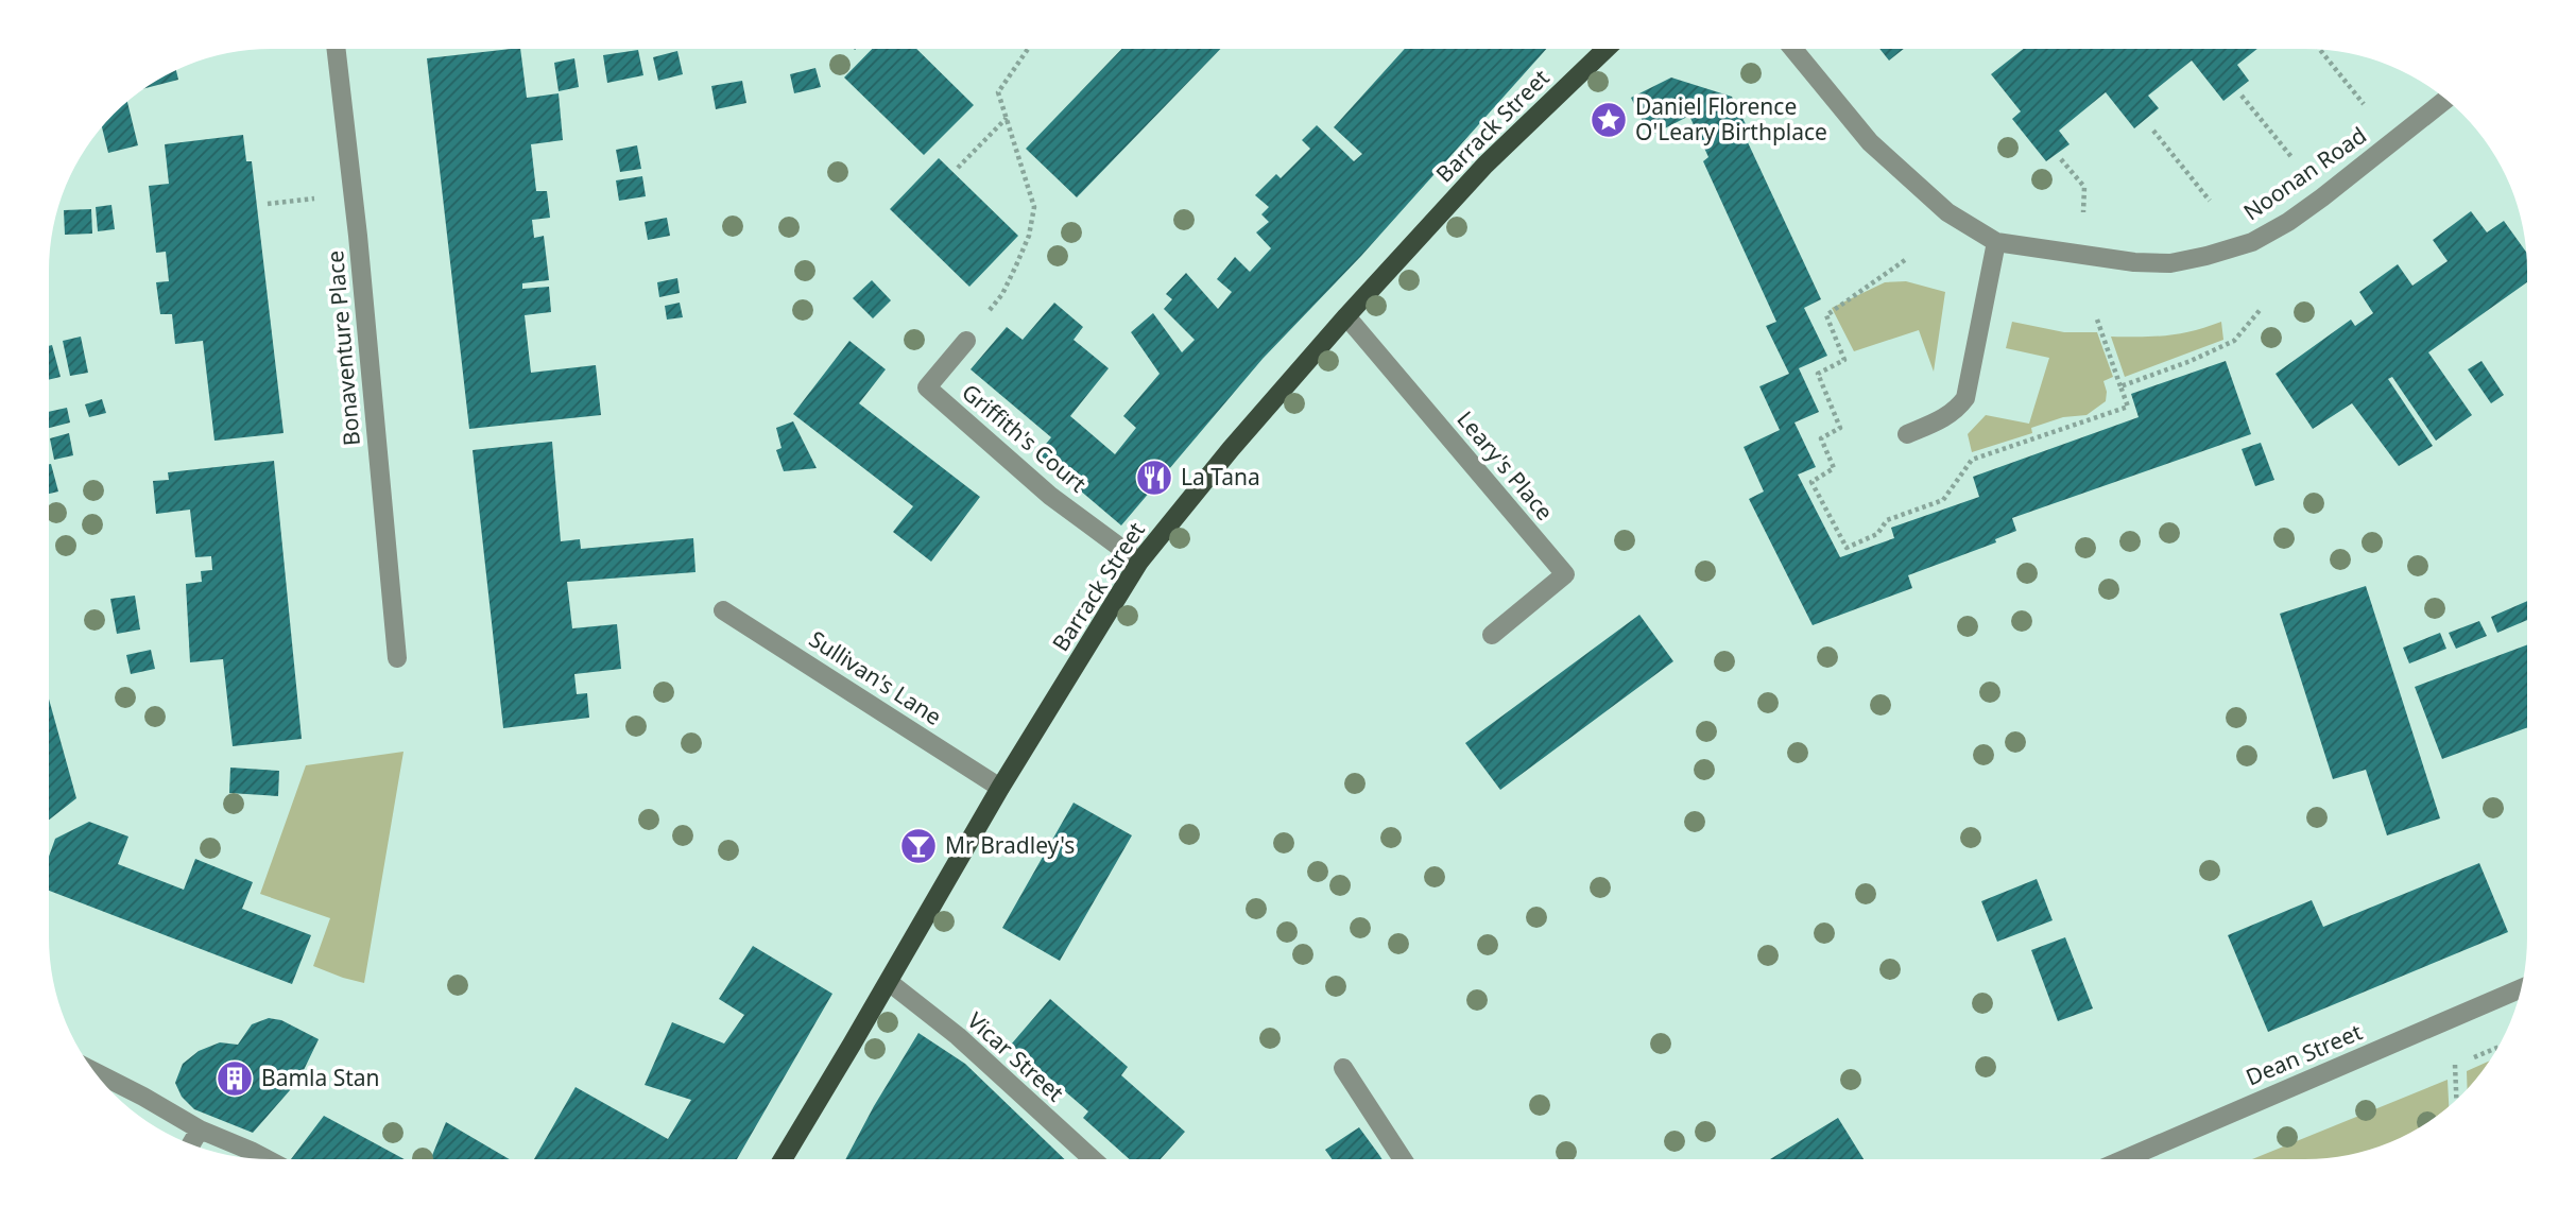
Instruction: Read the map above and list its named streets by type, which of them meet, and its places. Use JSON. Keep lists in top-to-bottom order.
{
  "streets": {
    "main road": ["Barrack Street"],
    "street": [
      "Noonan Road",
      "Bonaventure Place",
      "Griffith's Court",
      "Leary's Place",
      "Sullivan's Lane",
      "Dean Street",
      "Vicar Street"
    ]
  },
  "crossings": [
    ["Barrack Street", "Griffith's Court"],
    ["Barrack Street", "Leary's Place"],
    ["Barrack Street", "Sullivan's Lane"],
    ["Barrack Street", "Vicar Street"]
  ],
  "places": {
    "place": ["Daniel Florence O'Leary Birthplace"],
    "restaurant": ["La Tana"],
    "bar": ["Mr Bradley's"],
    "building": ["Bamla Stan"]
  }
}
